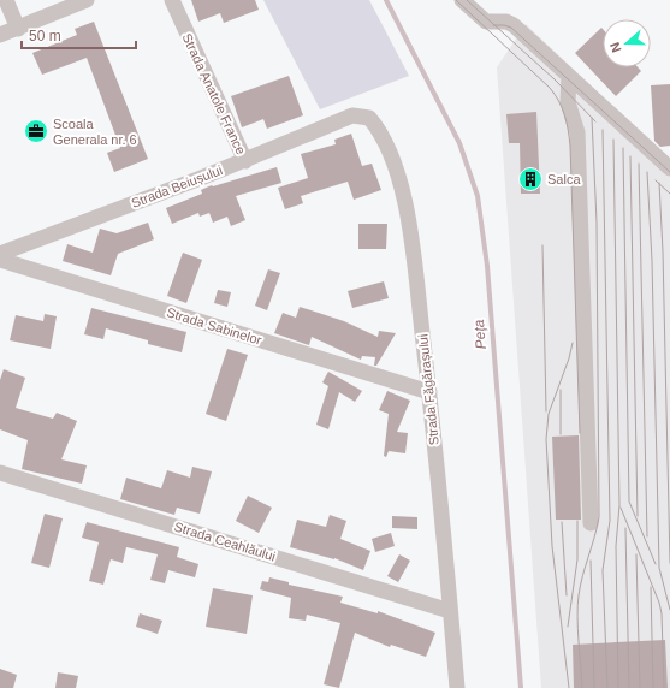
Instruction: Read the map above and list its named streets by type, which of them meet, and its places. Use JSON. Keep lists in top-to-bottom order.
{
  "streets": {
    "street": [
      "Strada Anatole France",
      "Strada Beiușului",
      "Strada Sabinelor",
      "Strada Făgărașului",
      "Strada Ceahlăului"
    ]
  },
  "crossings": [
    ["Strada Anatole France", "Strada Beiușului"],
    ["Strada Beiușului", "Strada Făgărașului"],
    ["Strada Sabinelor", "Strada Făgărașului"],
    ["Strada Făgărașului", "Strada Ceahlăului"]
  ],
  "water": ["Peța"],
  "places": {
    "office": ["Scoala Generala nr. 6"],
    "building": ["Salca"]
  },
  "scale_bar": "50 m",
  "north": "left"
}
